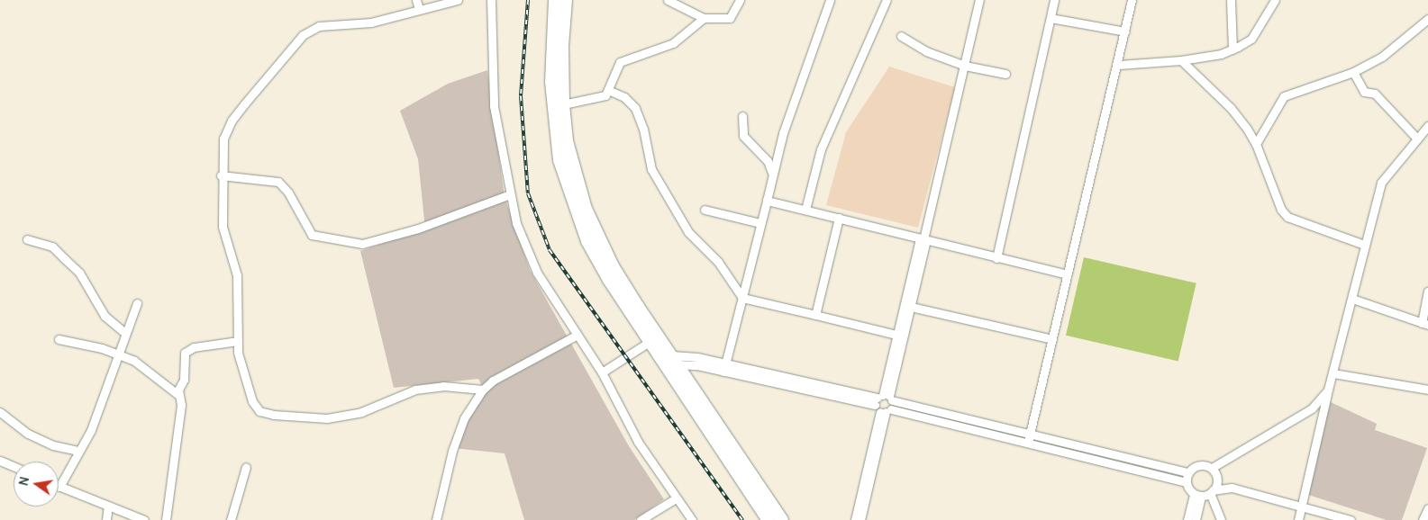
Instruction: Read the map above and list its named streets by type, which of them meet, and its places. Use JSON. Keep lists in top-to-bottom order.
{
  "north": "left"
}
